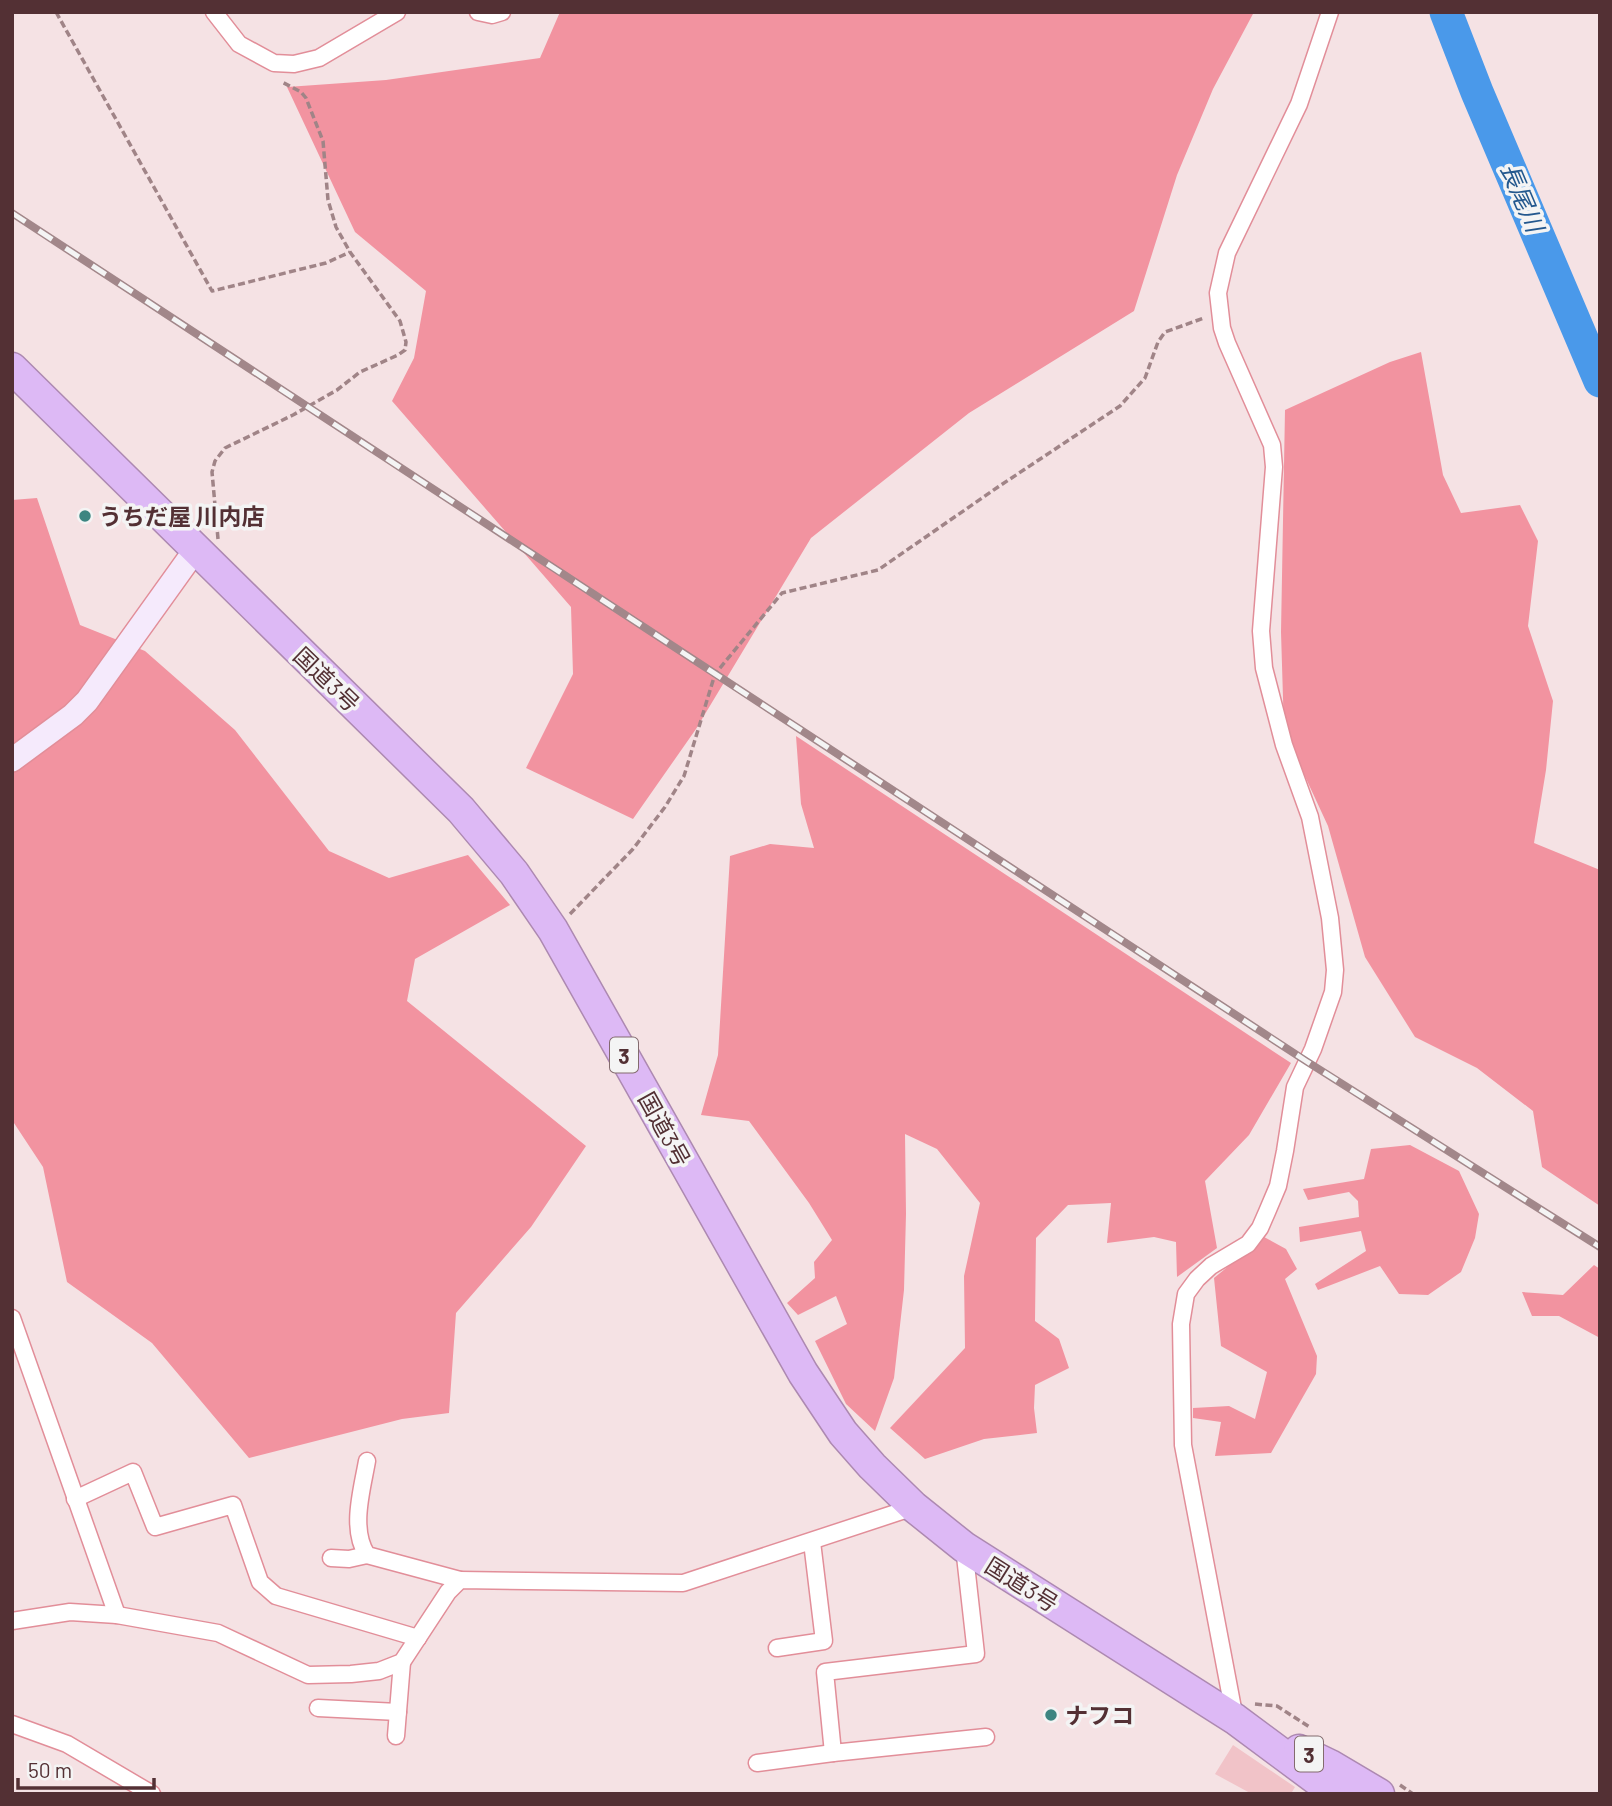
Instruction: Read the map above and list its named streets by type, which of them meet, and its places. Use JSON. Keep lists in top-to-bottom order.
{
  "streets": {
    "highway": ["国道3号", "3"]
  },
  "water": ["長尾川"],
  "places": ["うちだ屋 川内店", "ナフコ"],
  "scale_bar": "50 m"
}
